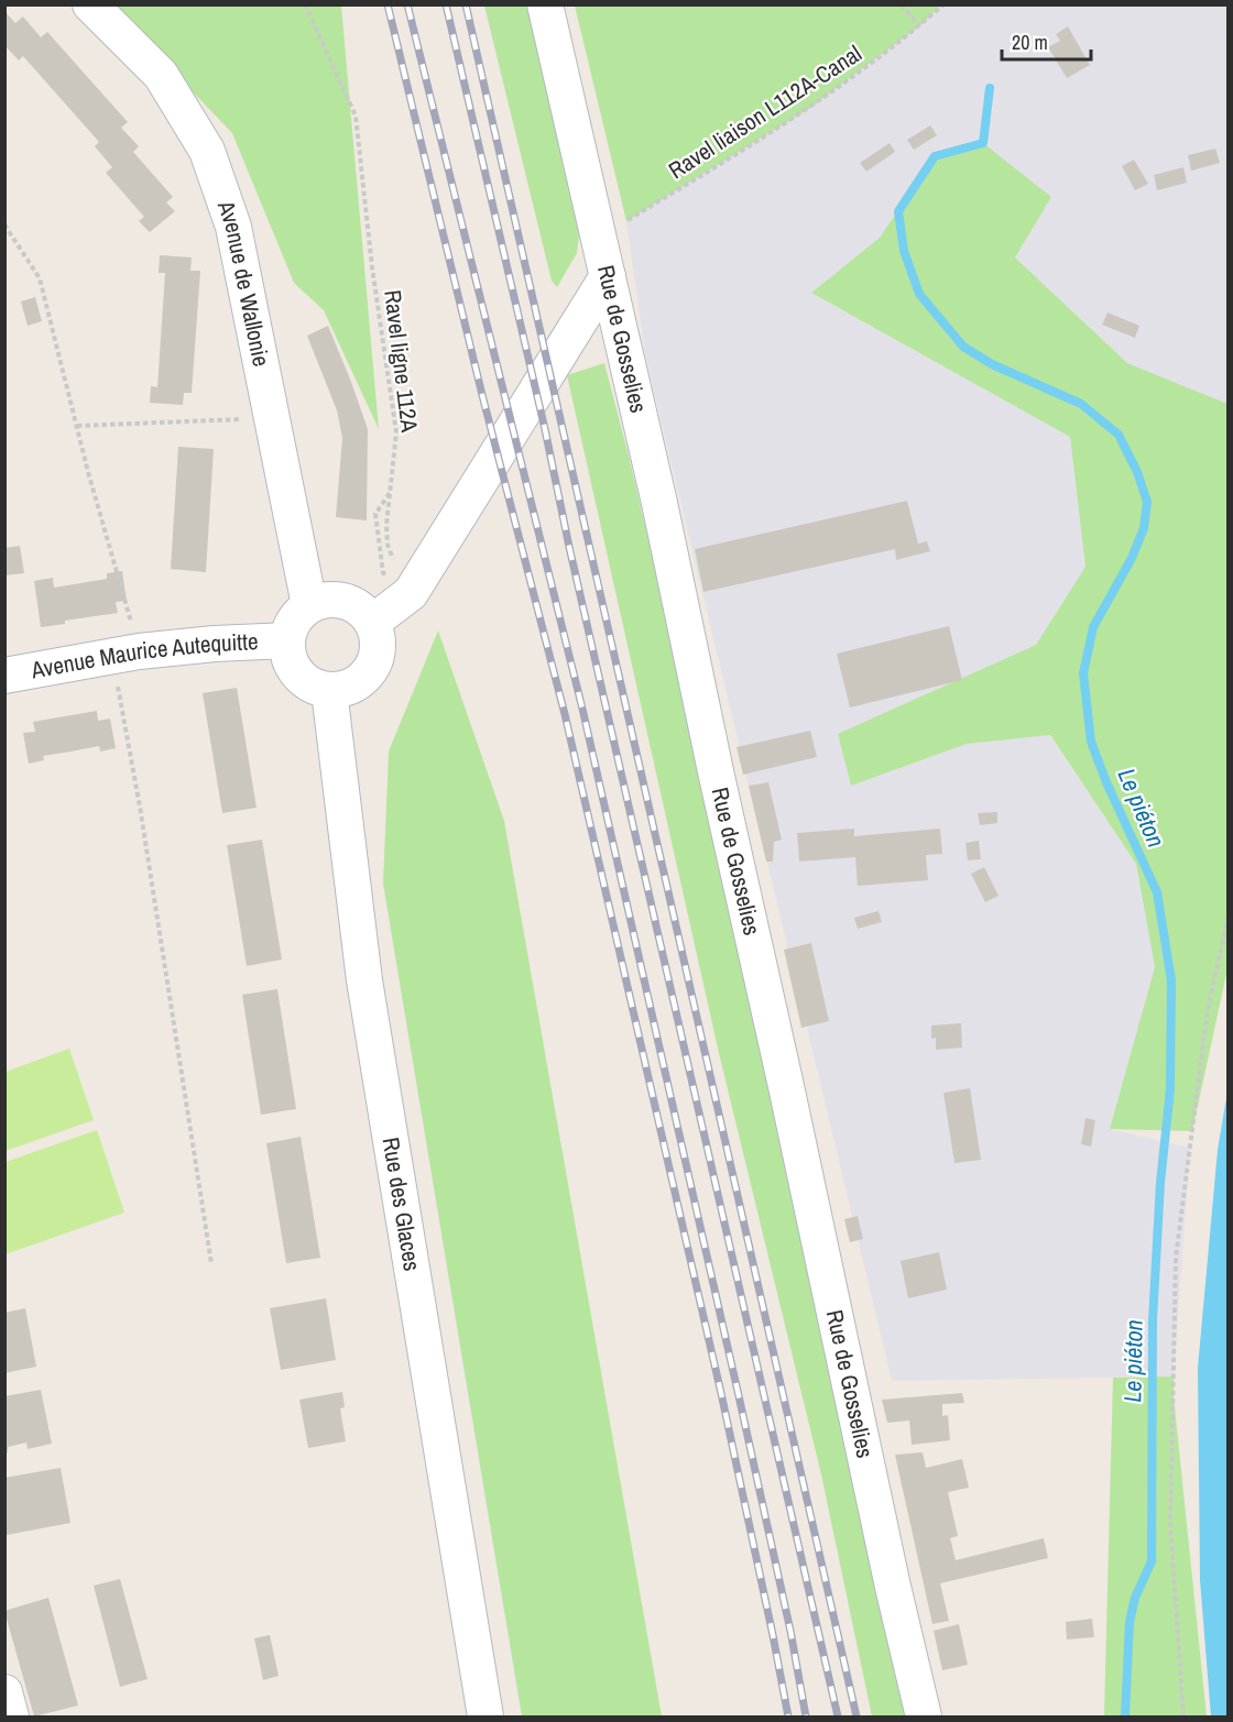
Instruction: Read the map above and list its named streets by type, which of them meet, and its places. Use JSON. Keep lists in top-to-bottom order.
{
  "streets": {
    "street": [
      "Avenue de Wallonie",
      "Rue de Gosselies",
      "Avenue Maurice Autequitte",
      "Rue des Glaces"
    ],
    "path": ["Ravel liaison L112A-Canal", "Ravel ligne 112A"]
  },
  "crossings": [
    ["Ravel liaison L112A-Canal", "Rue de Gosselies"],
    ["Avenue de Wallonie", "Avenue Maurice Autequitte"],
    ["Avenue de Wallonie", "Rue des Glaces"],
    ["Avenue Maurice Autequitte", "Rue des Glaces"]
  ],
  "water": ["Le piéton"],
  "scale_bar": "20 m"
}
